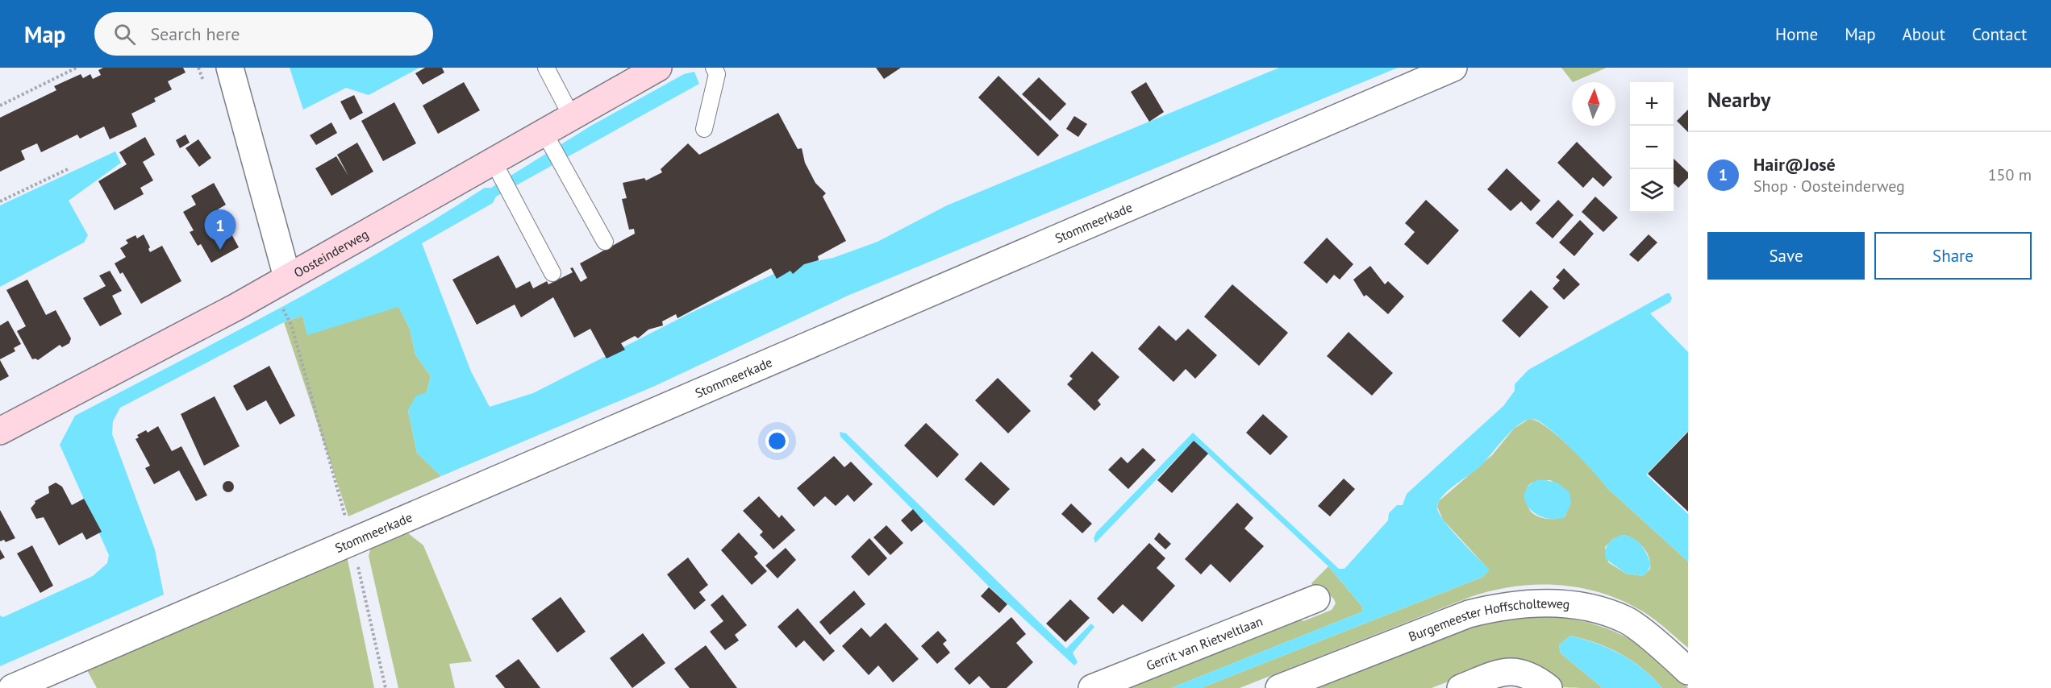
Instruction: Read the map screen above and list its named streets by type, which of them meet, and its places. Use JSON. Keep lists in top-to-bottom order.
{
  "streets": {
    "street": [
      "Stommeerkade",
      "Oosteinderweg",
      "Burgemeester Hoffscholteweg",
      "Gerrit van Rietveltlaan"
    ]
  },
  "north": "top",
  "page": {
    "header": "Map",
    "search": "Search here",
    "nav": [
      "Home",
      "Map",
      "About",
      "Contact"
    ],
    "heading": "Nearby",
    "map_buttons": ["+", "−"],
    "list": [
      {
        "mark": "1",
        "name": "Hair@José",
        "note": "Shop · Oosteinderweg",
        "value": "150 m"
      }
    ],
    "pins": "1",
    "buttons": ["Save", "Share"]
  }
}
